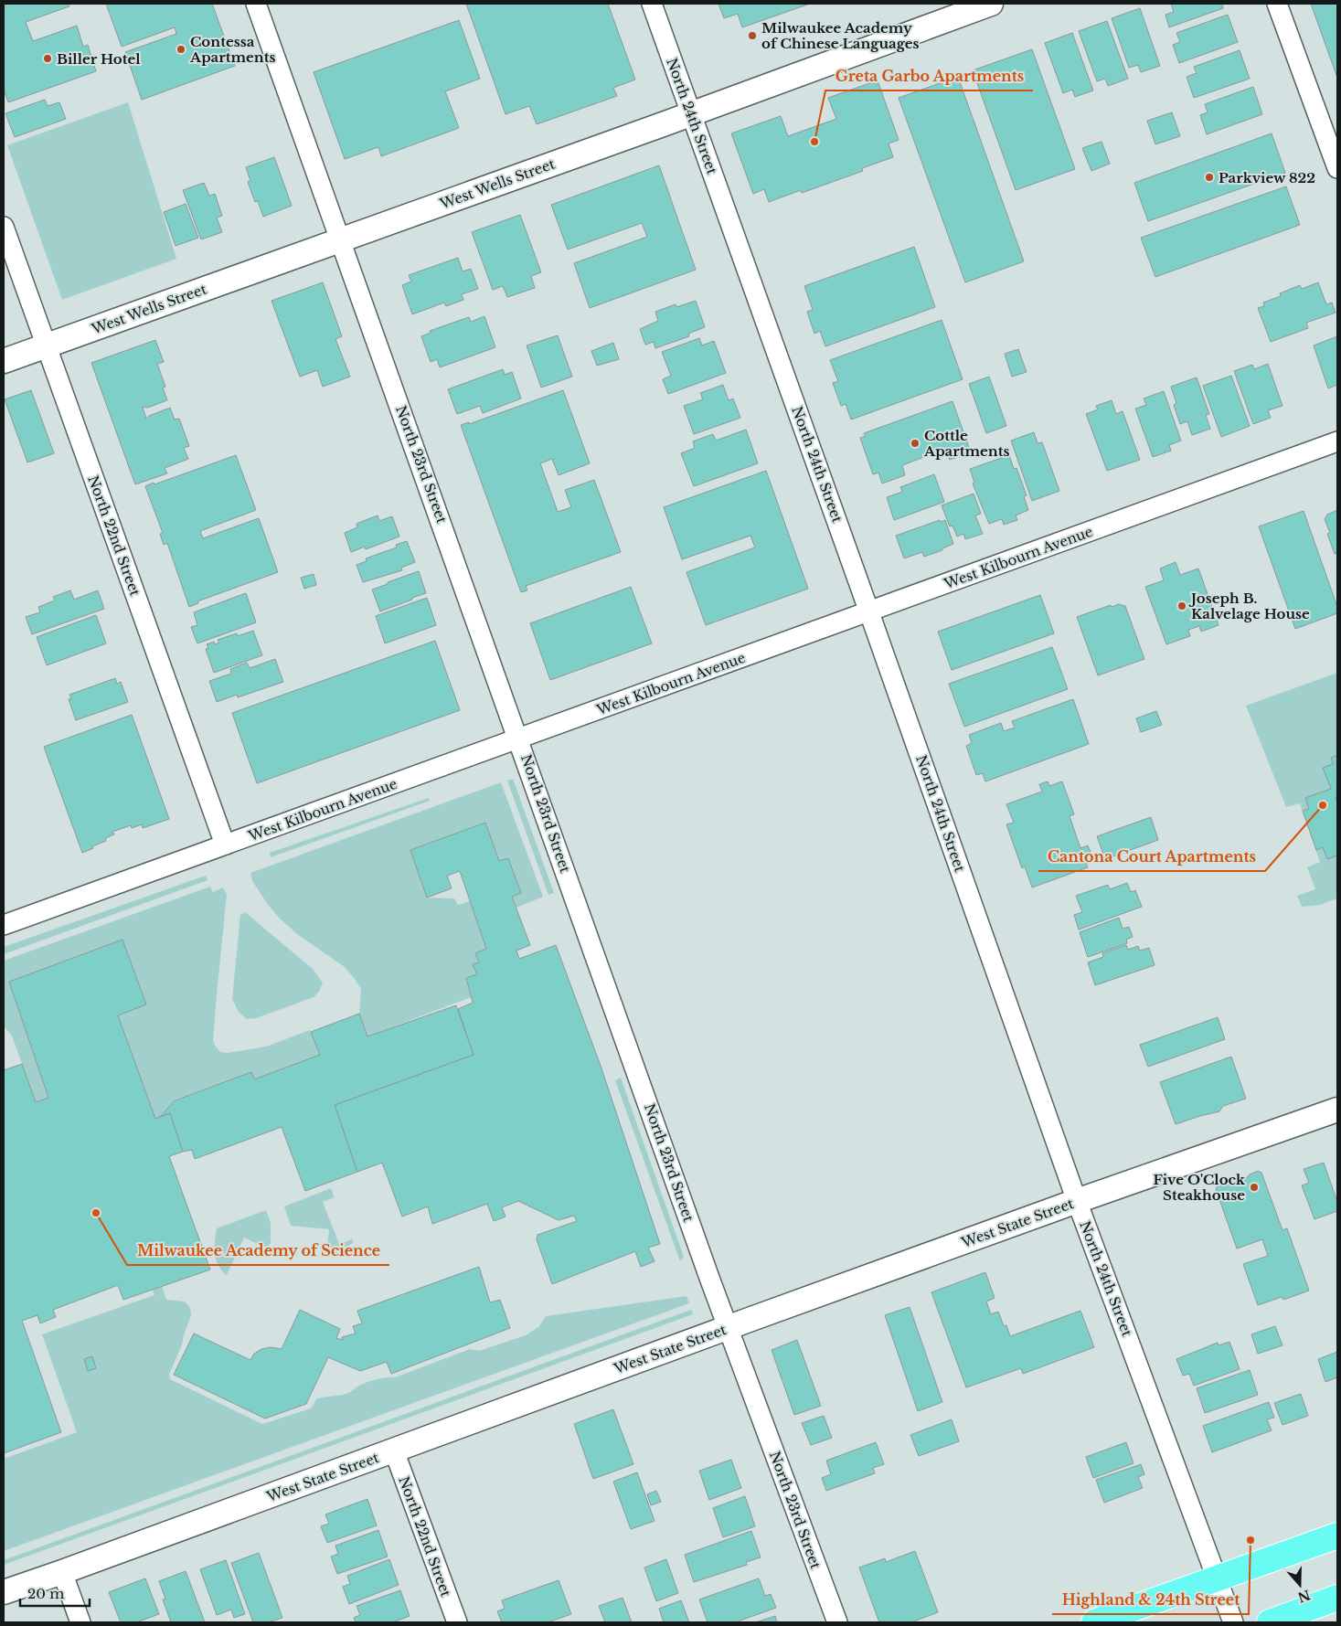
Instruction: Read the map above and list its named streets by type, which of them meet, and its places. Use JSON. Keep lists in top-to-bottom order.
{
  "streets": {
    "street": [
      "North 24th Street",
      "West Wells Street",
      "North 23rd Street",
      "North 22nd Street",
      "West Kilbourn Avenue",
      "West State Street"
    ]
  },
  "crossings": [
    ["North 24th Street", "West Wells Street"],
    ["North 24th Street", "West Kilbourn Avenue"],
    ["North 24th Street", "West State Street"],
    ["West Wells Street", "North 23rd Street"],
    ["West Wells Street", "North 22nd Street"],
    ["North 23rd Street", "West Kilbourn Avenue"],
    ["North 23rd Street", "West State Street"],
    ["North 22nd Street", "West Kilbourn Avenue"],
    ["North 22nd Street", "West State Street"]
  ],
  "places": [
    "Milwaukee Academy of Chinese Languages",
    "Contessa Apartments",
    "Biller Hotel",
    "Greta Garbo Apartments",
    "Parkview 822",
    "Cottle Apartments",
    "Joseph B. Kalvelage House",
    "Cantona Court Apartments",
    "Five O'Clock Steakhouse",
    "Milwaukee Academy of Science",
    "Highland & 24th Street"
  ],
  "scale_bar": "20 m",
  "north": "bottom"
}
